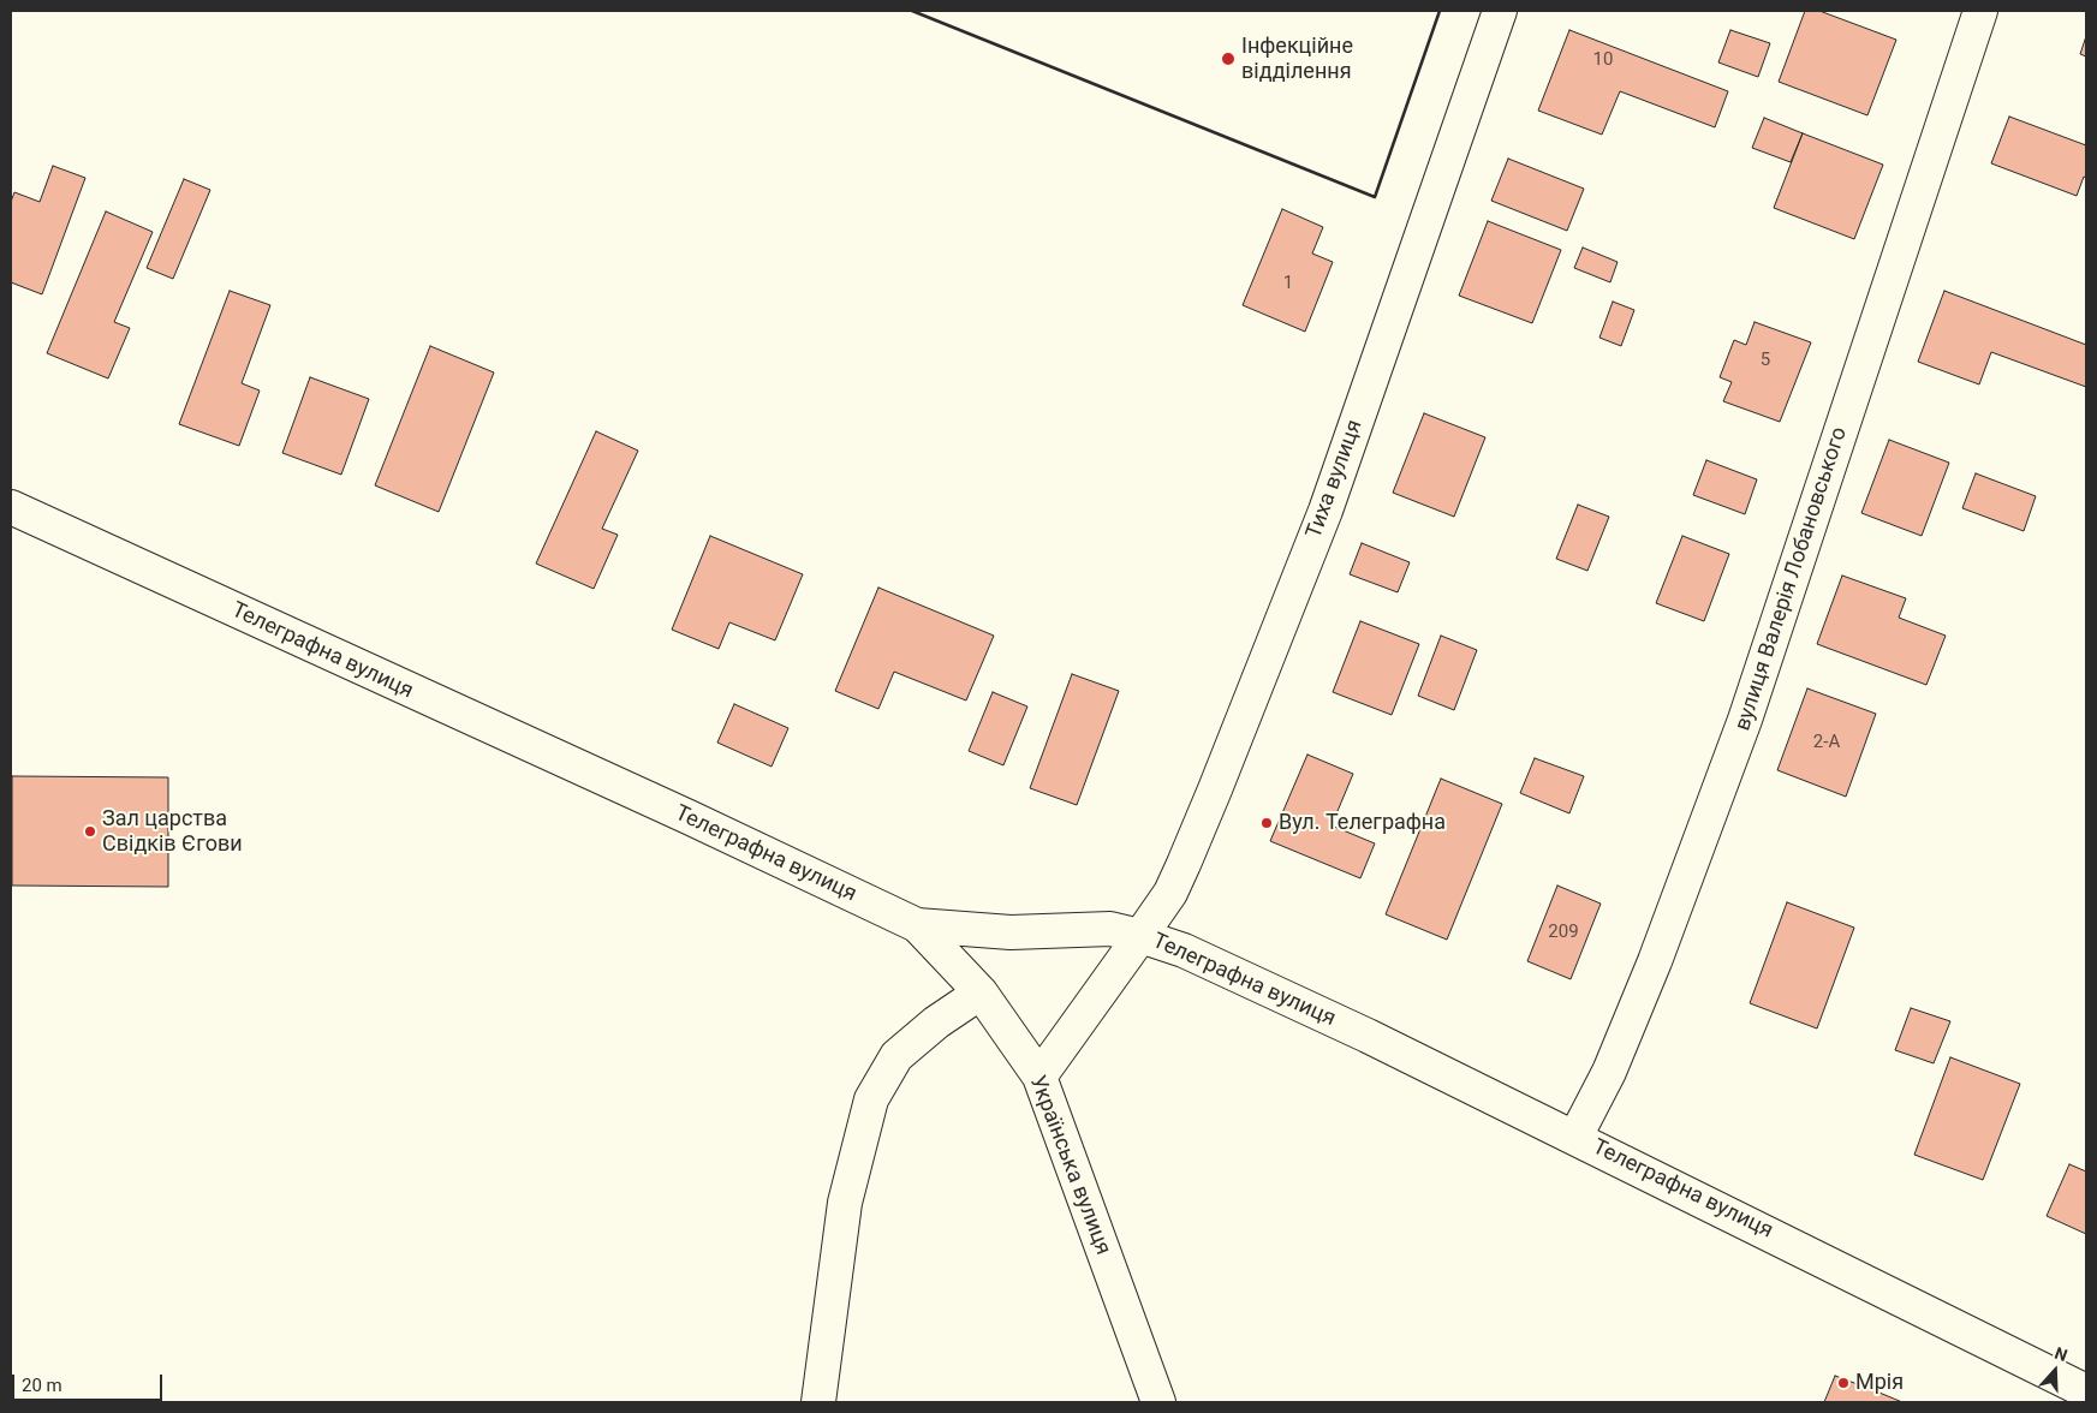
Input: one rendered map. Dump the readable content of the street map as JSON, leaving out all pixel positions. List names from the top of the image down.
{
  "streets": {
    "street": [
      "Тиха вулиця",
      "вулиця Валерія Лобановського",
      "Телеграфна вулиця",
      "Українська вулиця"
    ]
  },
  "crossings": [
    ["Тиха вулиця", "Телеграфна вулиця"],
    ["Тиха вулиця", "Українська вулиця"],
    ["вулиця Валерія Лобановського", "Телеграфна вулиця"],
    ["Телеграфна вулиця", "Українська вулиця"]
  ],
  "places": [
    "Інфекційне відділення",
    "Вул. Телеграфна",
    "Зал царства Свідків Єгови",
    "Мрія"
  ],
  "house_numbers": [
    "10",
    "1",
    "5",
    "2-А",
    "209"
  ],
  "scale_bar": "20 m",
  "north": "top"
}
